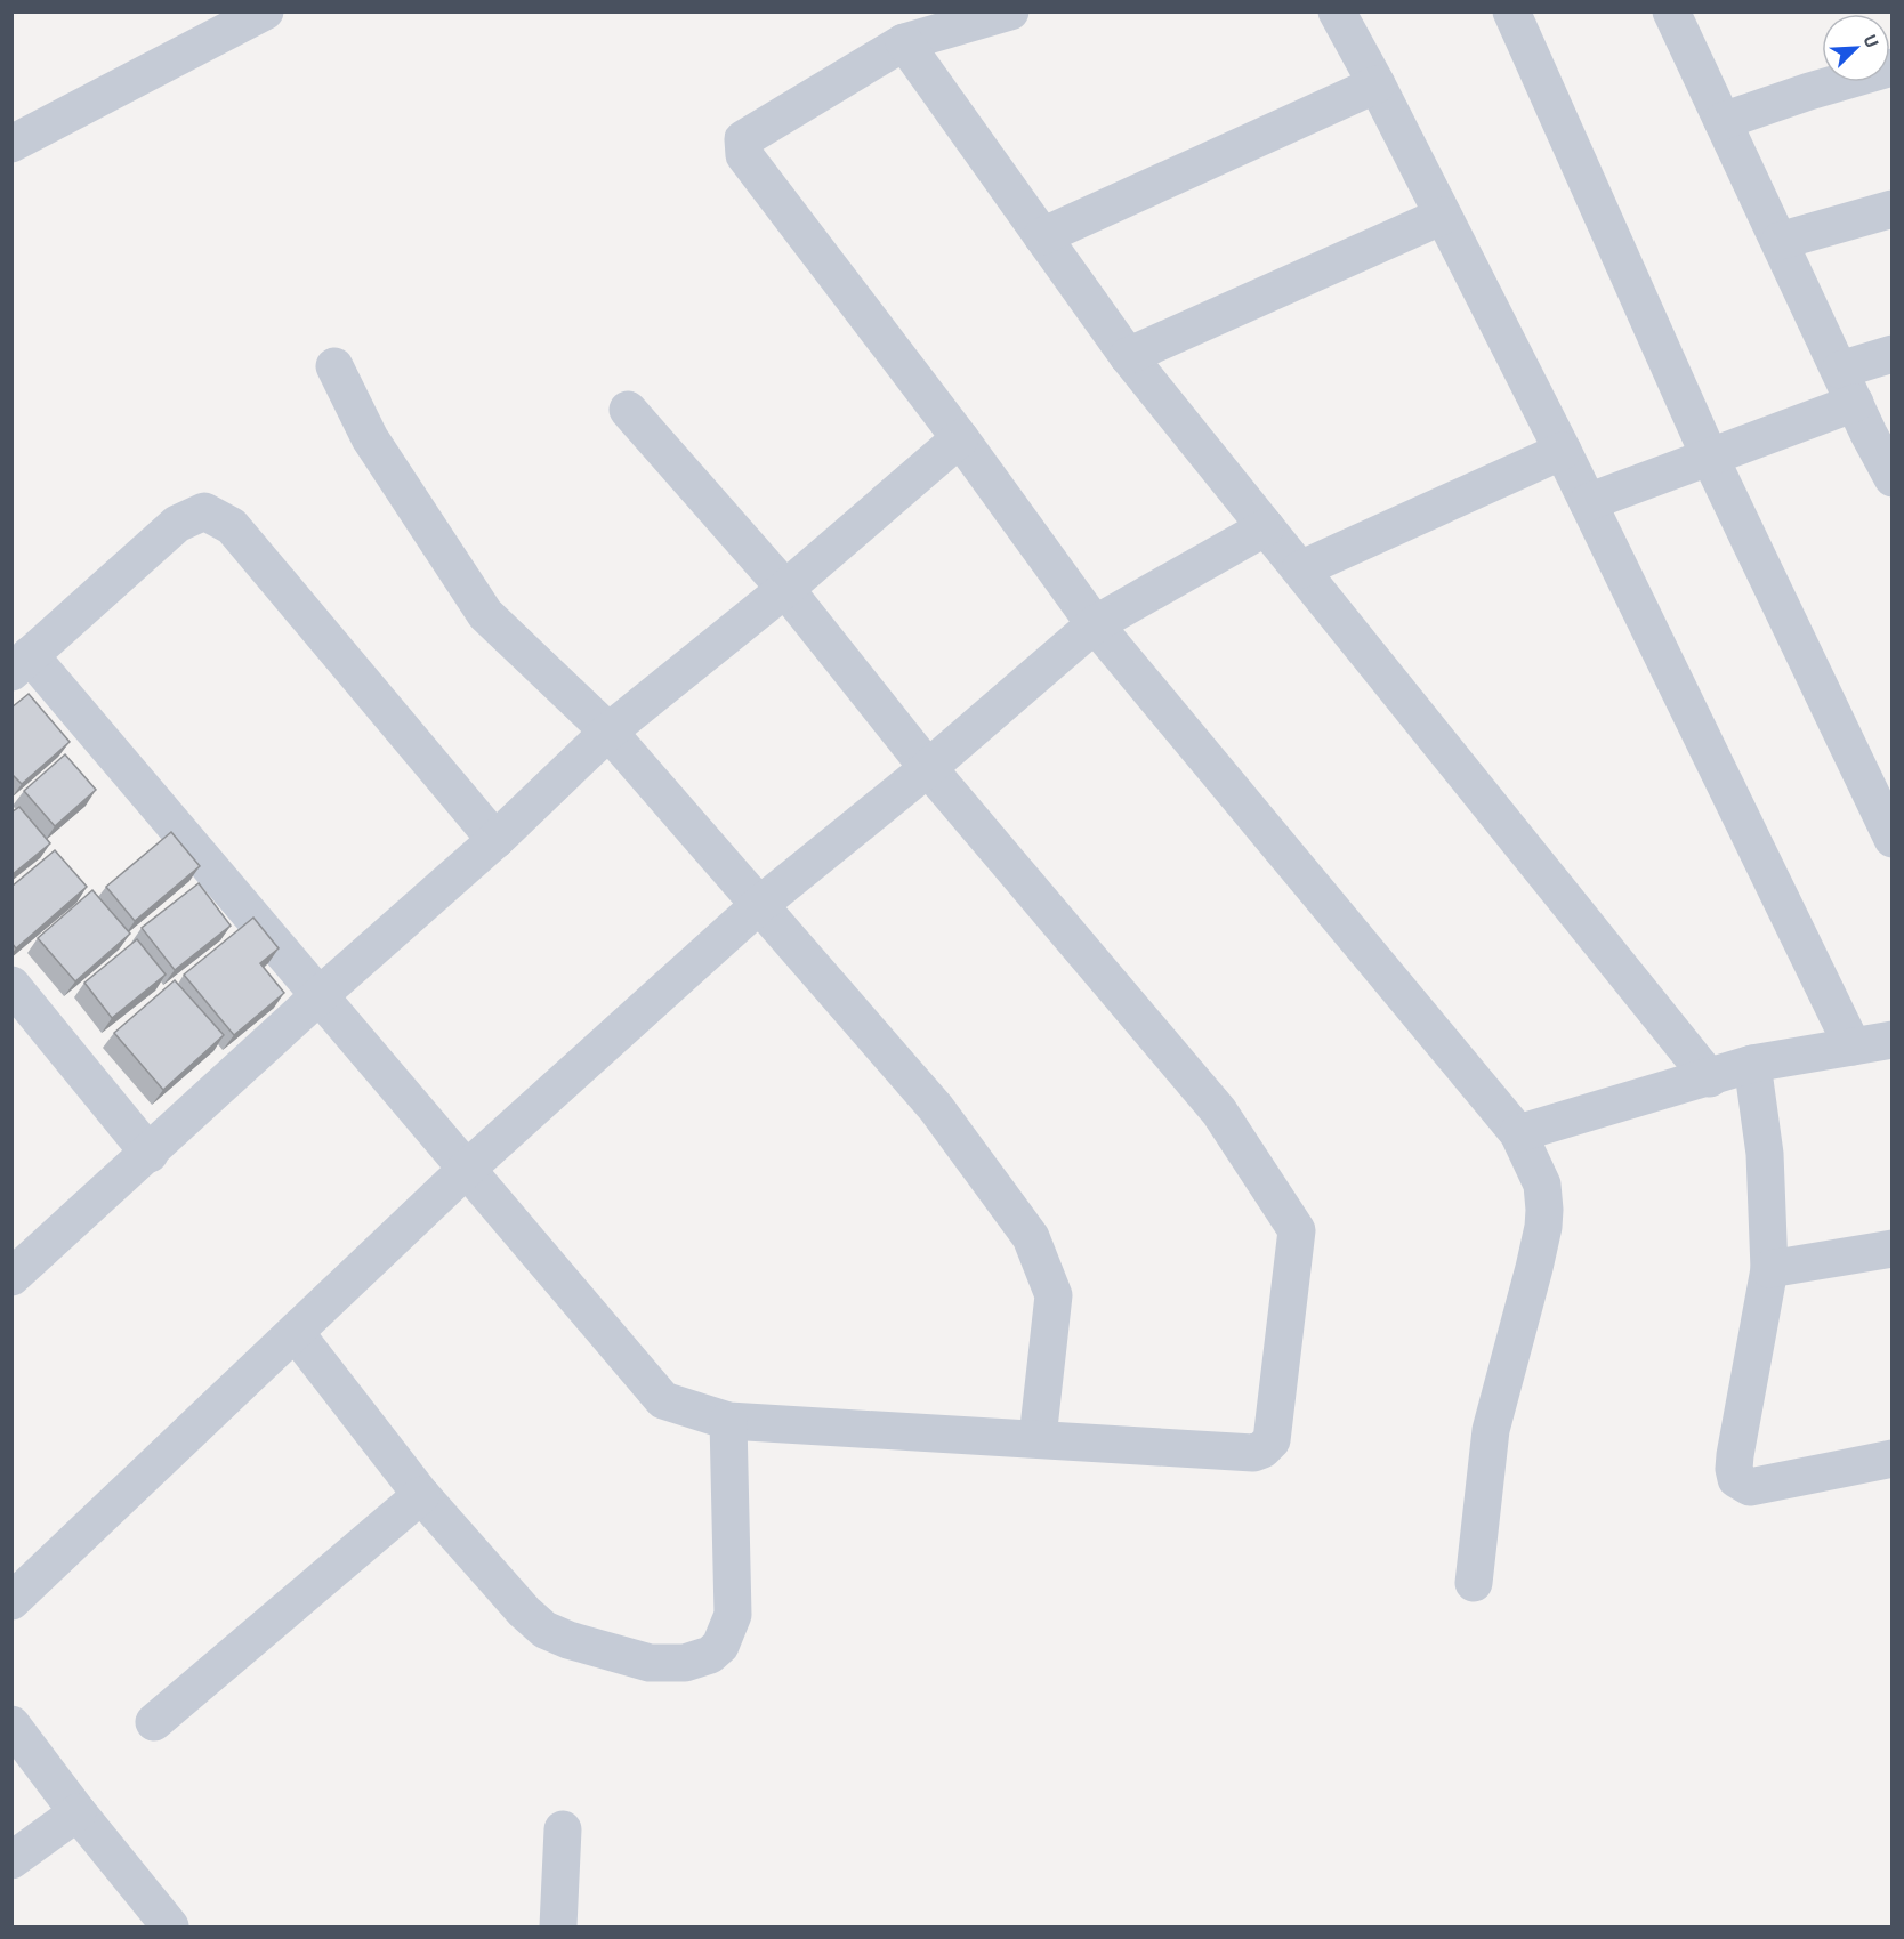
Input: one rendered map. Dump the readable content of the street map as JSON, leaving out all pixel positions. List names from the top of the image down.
{
  "north": "top right"
}
